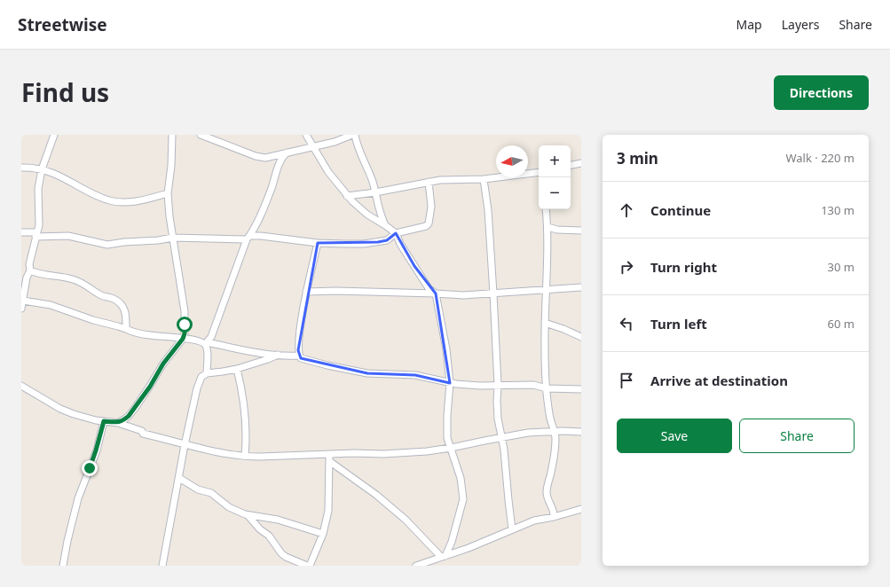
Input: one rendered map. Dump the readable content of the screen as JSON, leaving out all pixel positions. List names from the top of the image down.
{
  "north": "left",
  "page": {
    "header": "Streetwise",
    "nav": ["Map", "Layers", "Share"],
    "title": "Find us",
    "buttons": [
      "Directions",
      ["Save", "Share"]
    ],
    "heading": ["3 min", "Walk · 220 m"],
    "map_buttons": ["+", "−"],
    "list": [
      ["Continue", "130 m"],
      ["Turn right", "30 m"],
      ["Turn left", "60 m"],
      "Arrive at destination"
    ]
  }
}
